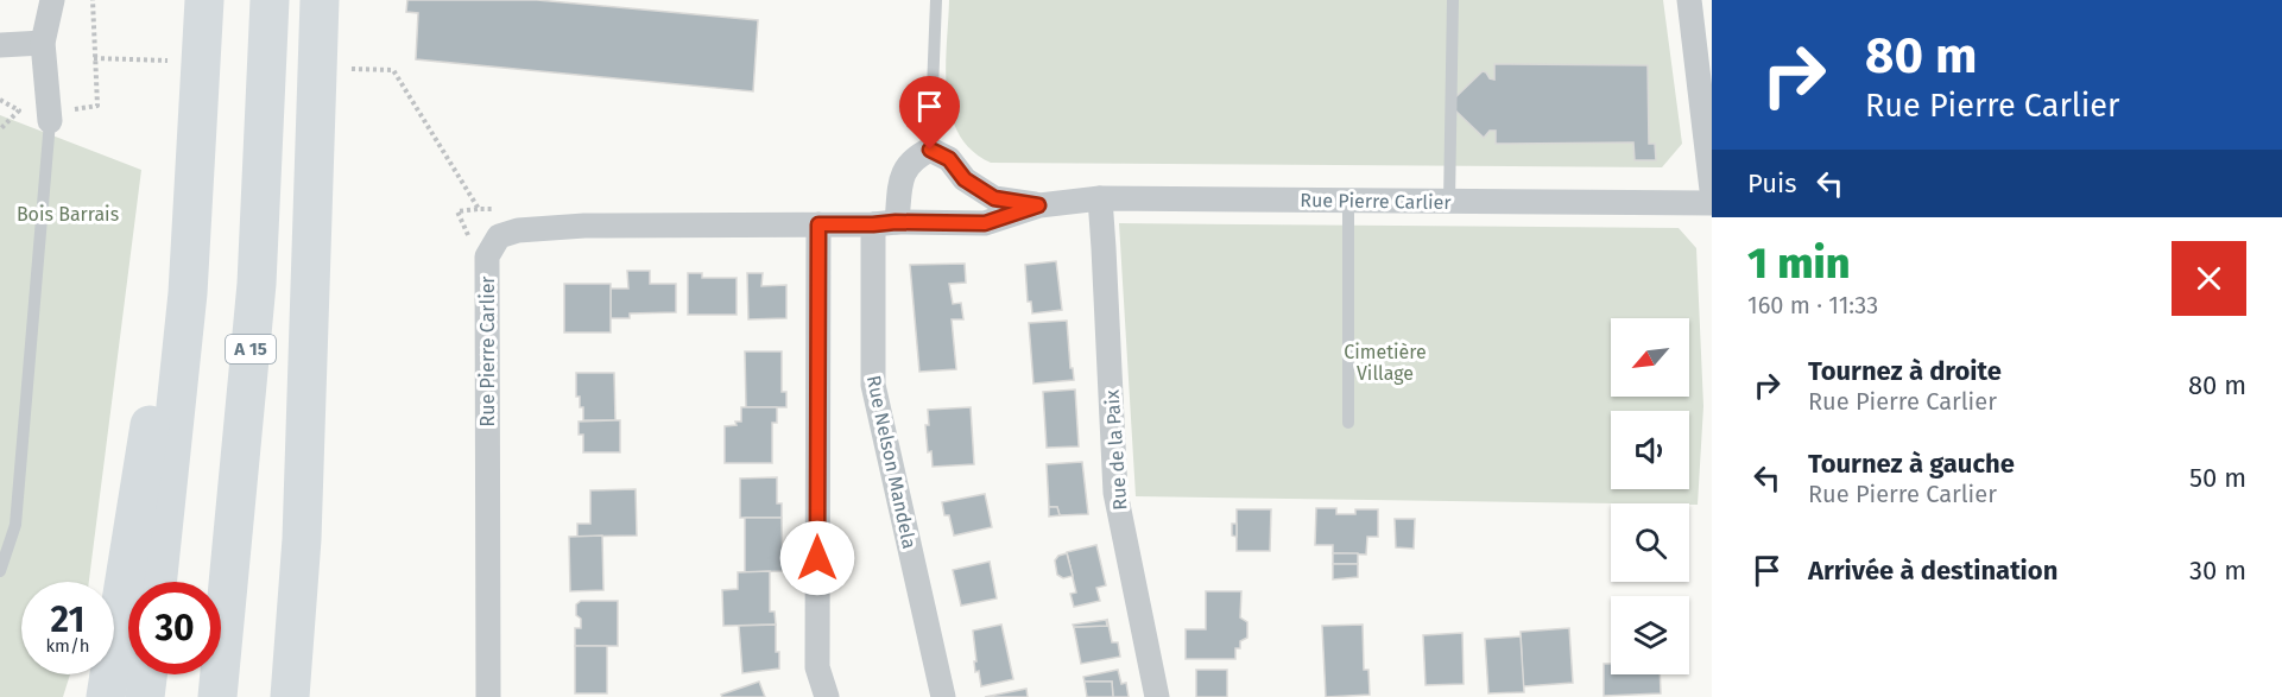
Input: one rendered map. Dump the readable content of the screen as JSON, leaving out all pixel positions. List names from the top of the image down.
{
  "streets": {
    "highway": ["A 15"],
    "street": ["Rue Pierre Carlier", "Rue de la Paix", "Rue Nelson Mandela"]
  },
  "crossings": [
    ["Rue Pierre Carlier", "Rue de la Paix"],
    ["Rue Pierre Carlier", "Rue Nelson Mandela"]
  ],
  "parks": ["Bois Barrais", "Cimetière Village"],
  "north": "bottom left",
  "page": {
    "turn": ["80 m", "Rue Pierre Carlier"],
    "then": "Puis",
    "heading": ["1 min", "160 m · 11:33"],
    "list": [
      {
        "name": "Tournez à droite",
        "note": "Rue Pierre Carlier",
        "value": "80 m"
      },
      {
        "name": "Tournez à gauche",
        "note": "Rue Pierre Carlier",
        "value": "50 m"
      },
      {
        "name": "Arrivée à destination",
        "value": "30 m"
      }
    ],
    "speed": "21 km/h",
    "limit": "30"
  }
}
